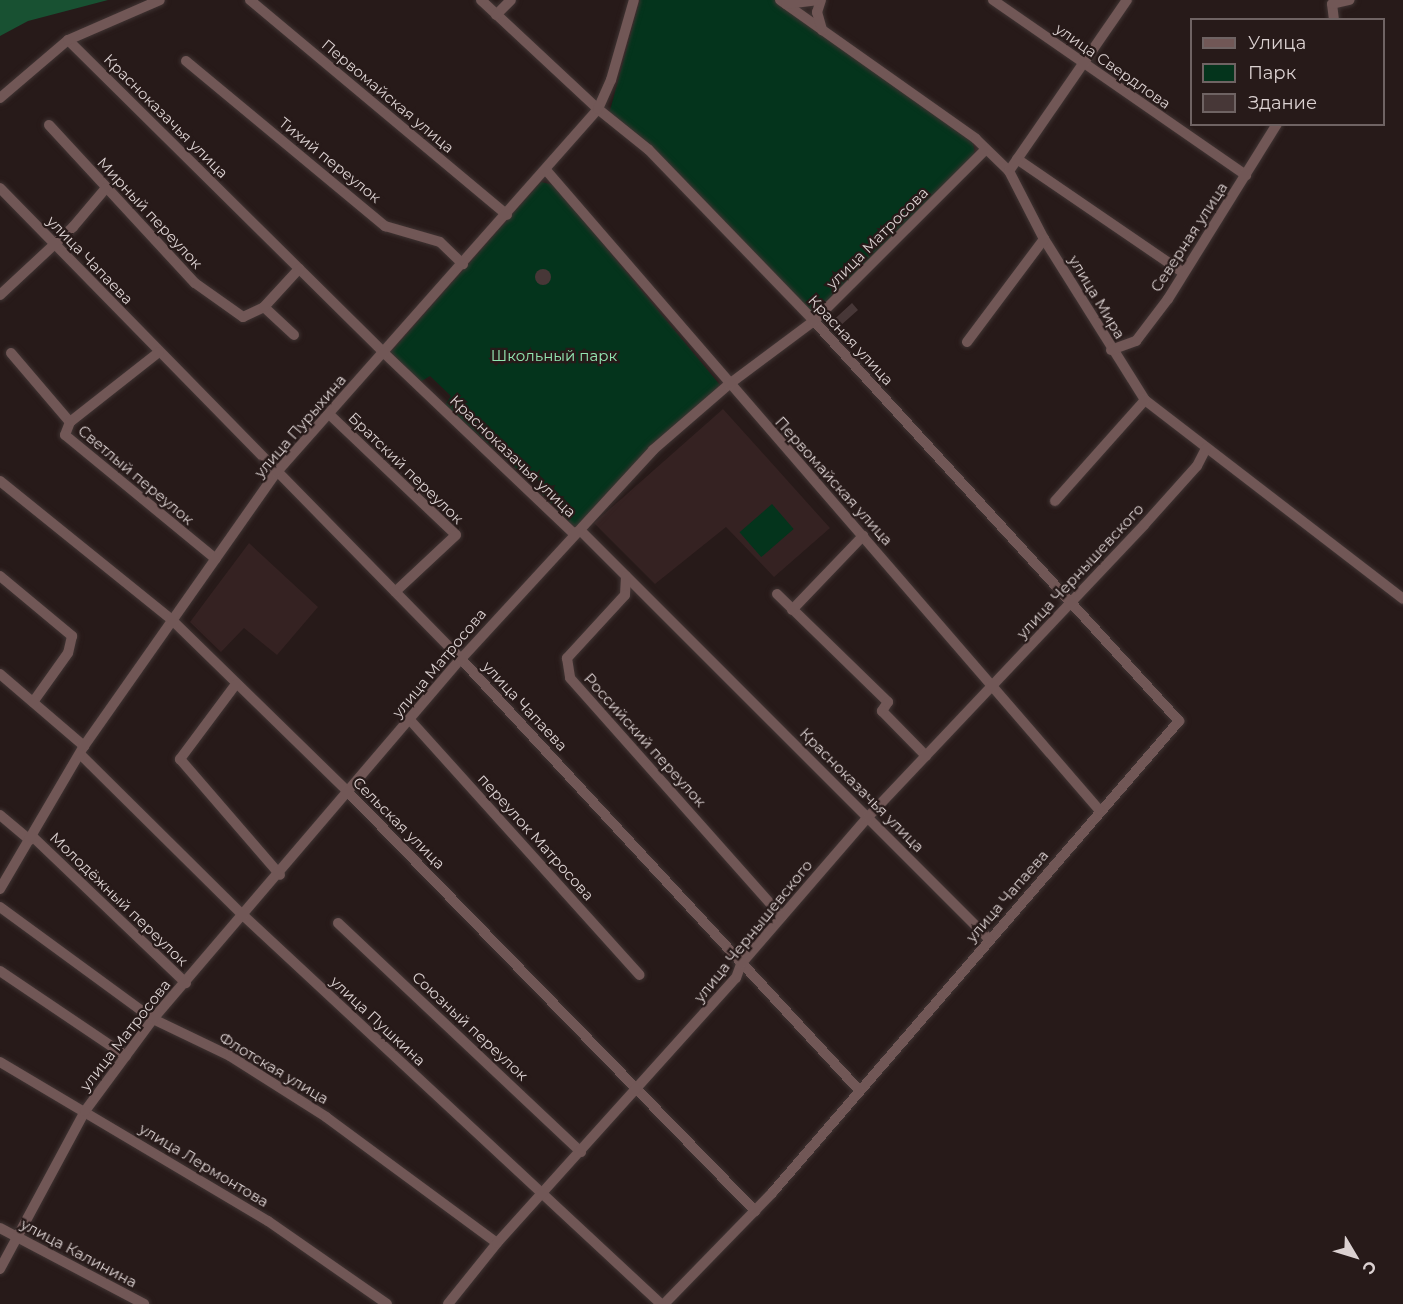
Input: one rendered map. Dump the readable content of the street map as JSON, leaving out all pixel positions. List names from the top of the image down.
{
  "streets": {
    "street": [
      "улица Свердлова",
      "Первомайская улица",
      "Красноказачья улица",
      "Тихий переулок",
      "Мирный переулок",
      "Северная улица",
      "улица Матросова",
      "улица Чапаева",
      "улица Мира",
      "Красная улица",
      "улица Пурыхина",
      "Братский переулок",
      "Светлый переулок",
      "улица Чернышевского",
      "Российский переулок",
      "Сельская улица",
      "переулок Матросова",
      "Молодёжный переулок",
      "улица Пушкина",
      "Союзный переулок",
      "Флотская улица",
      "улица Лермонтова",
      "улица Калинина"
    ]
  },
  "crossings": [
    ["улица Свердлова", "Северная улица"],
    ["Первомайская улица", "улица Матросова"],
    ["Первомайская улица", "улица Чапаева"],
    ["Первомайская улица", "улица Пурыхина"],
    ["Первомайская улица", "улица Чернышевского"],
    ["Красноказачья улица", "улица Матросова"],
    ["Красноказачья улица", "улица Чапаева"],
    ["Красноказачья улица", "улица Пурыхина"],
    ["Красноказачья улица", "улица Чернышевского"],
    ["Красноказачья улица", "Российский переулок"],
    ["Тихий переулок", "улица Пурыхина"],
    ["Северная улица", "улица Мира"],
    ["улица Матросова", "улица Чапаева"],
    ["улица Матросова", "улица Мира"],
    ["улица Матросова", "Красная улица"],
    ["улица Матросова", "Сельская улица"],
    ["улица Матросова", "переулок Матросова"],
    ["улица Матросова", "Молодёжный переулок"],
    ["улица Матросова", "улица Пушкина"],
    ["улица Матросова", "Флотская улица"],
    ["улица Матросова", "улица Лермонтова"],
    ["улица Матросова", "улица Калинина"],
    ["улица Чапаева", "Красная улица"],
    ["улица Чапаева", "улица Пурыхина"],
    ["улица Чапаева", "Братский переулок"],
    ["улица Чапаева", "улица Чернышевского"],
    ["улица Чапаева", "Сельская улица"],
    ["улица Чапаева", "улица Пушкина"],
    ["улица Мира", "улица Чернышевского"],
    ["Красная улица", "улица Пурыхина"],
    ["Красная улица", "улица Чернышевского"],
    ["улица Пурыхина", "Братский переулок"],
    ["улица Пурыхина", "Светлый переулок"],
    ["улица Пурыхина", "Сельская улица"],
    ["улица Пурыхина", "Молодёжный переулок"],
    ["улица Пурыхина", "улица Пушкина"],
    ["улица Чернышевского", "Российский переулок"],
    ["улица Чернышевского", "Сельская улица"],
    ["улица Чернышевского", "улица Пушкина"],
    ["улица Чернышевского", "Союзный переулок"],
    ["улица Чернышевского", "Флотская улица"]
  ],
  "parks": ["Школьный парк"],
  "legend": ["Улица", "Парк", "Здание"],
  "north": "bottom right"
}
